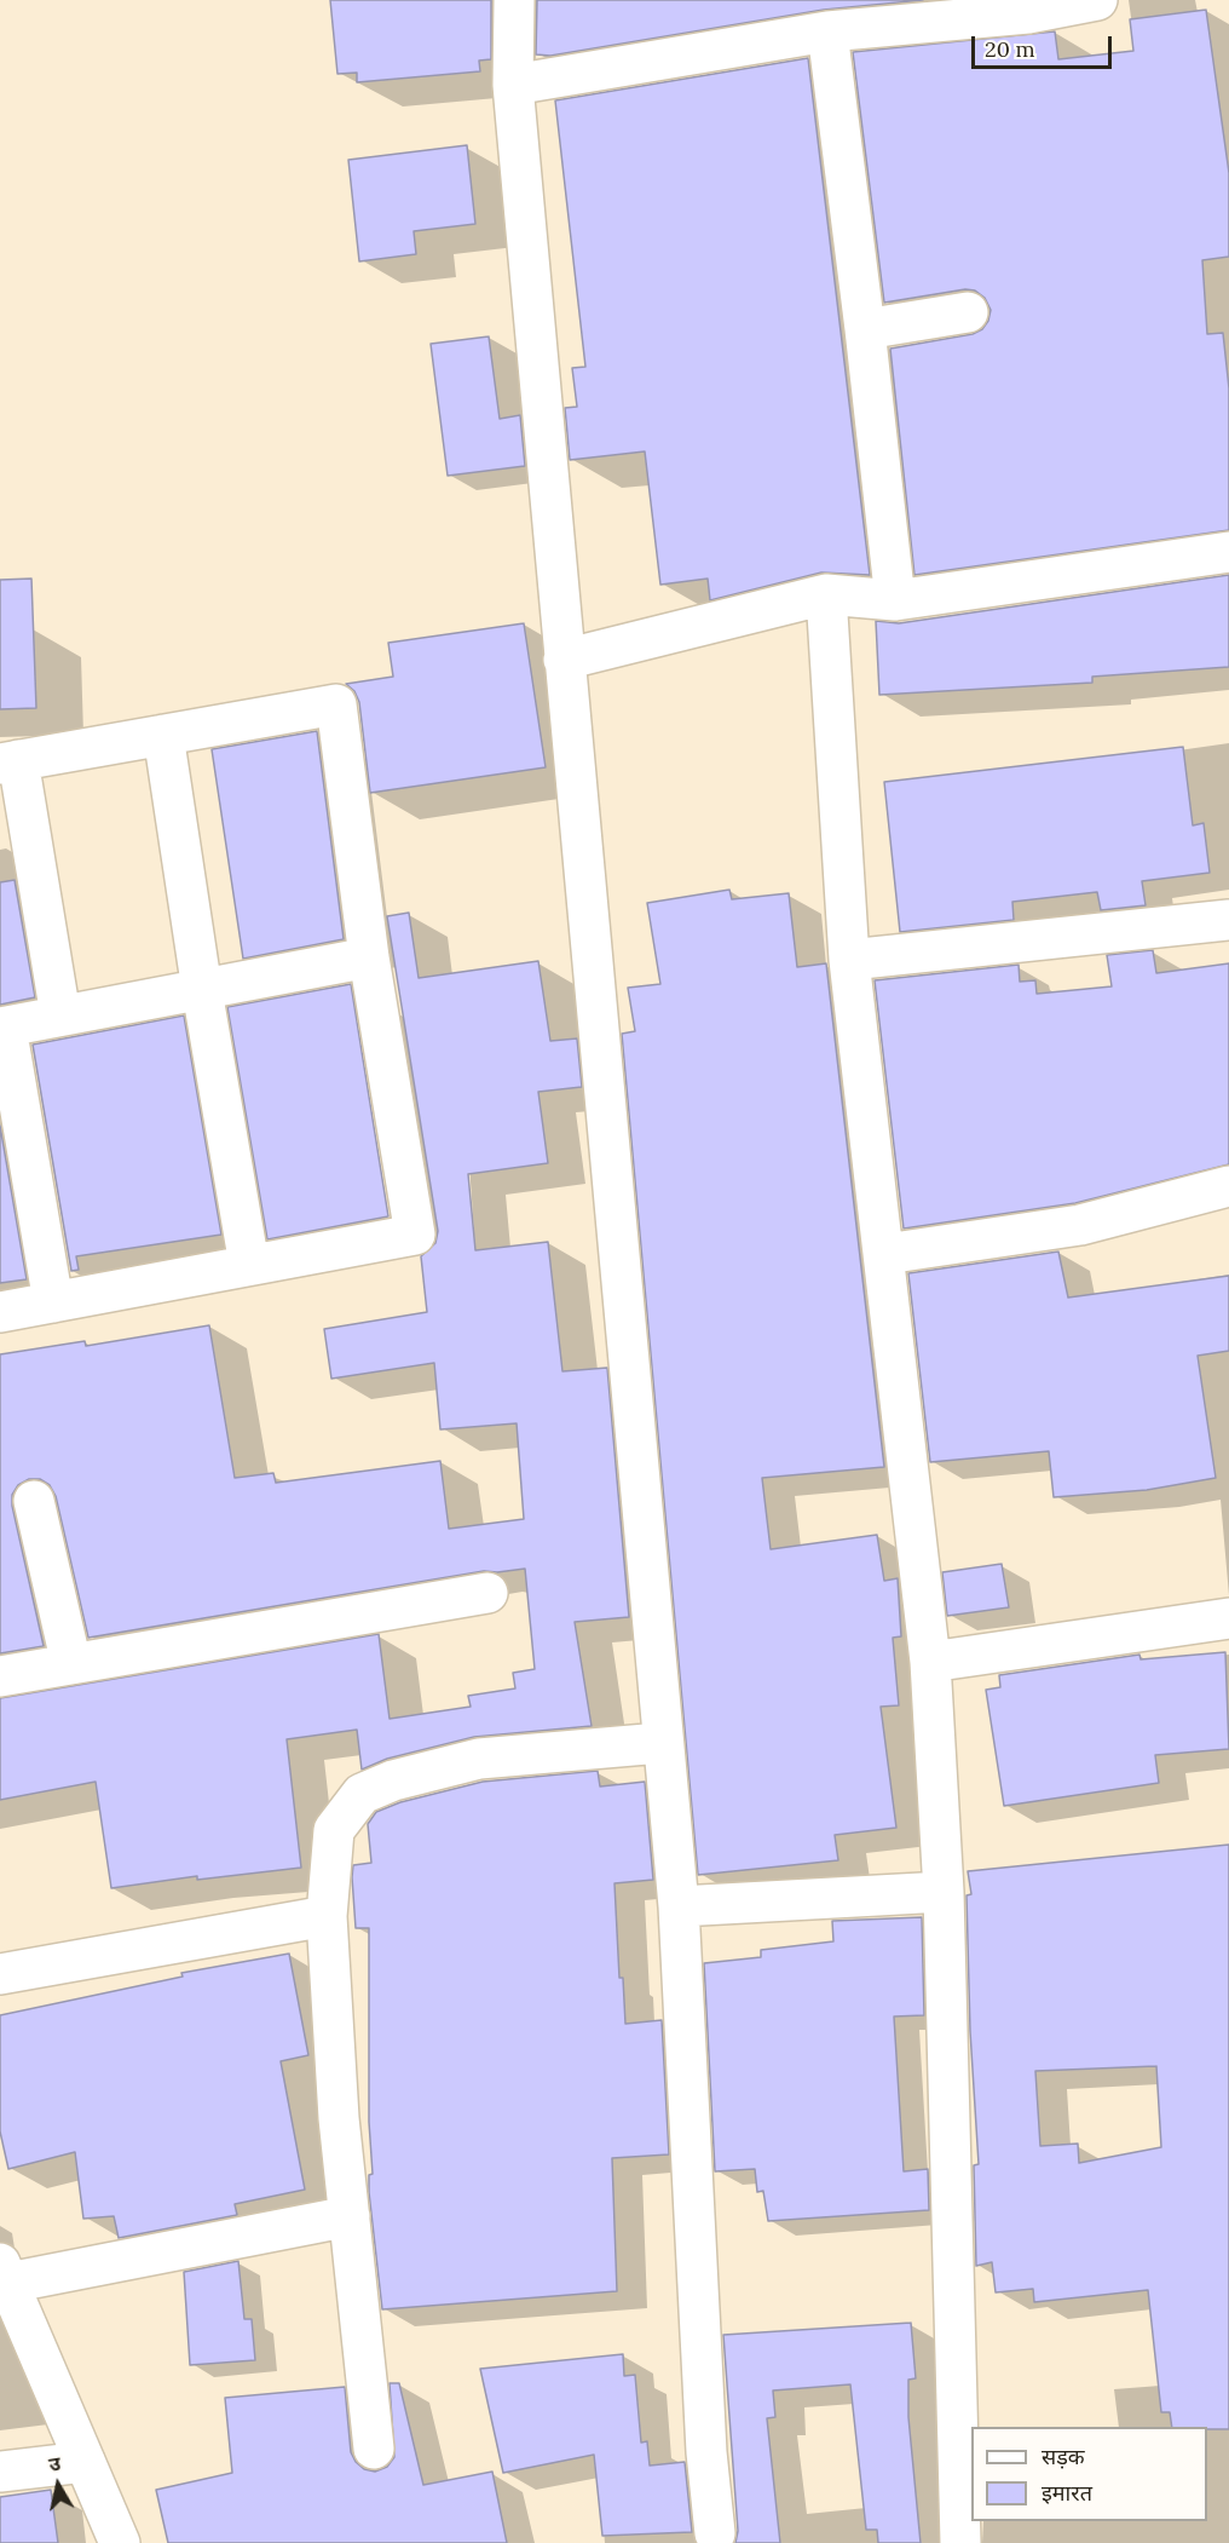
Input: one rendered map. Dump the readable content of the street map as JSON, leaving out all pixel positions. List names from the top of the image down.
{
  "legend": ["सड़क", "इमारत"],
  "scale_bar": "20 m",
  "north": "top"
}
